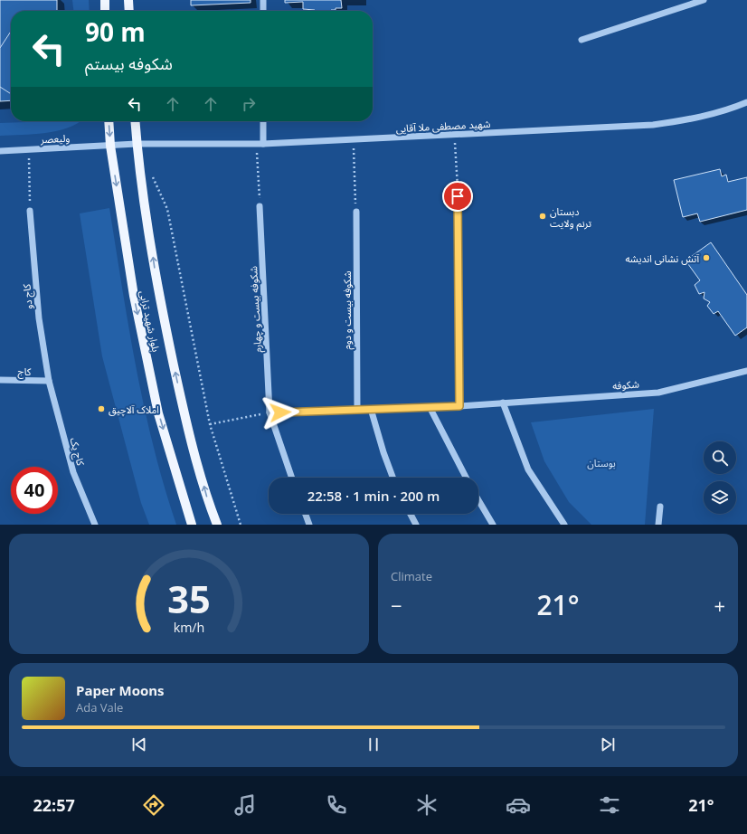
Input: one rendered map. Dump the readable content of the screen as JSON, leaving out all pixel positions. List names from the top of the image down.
{
  "streets": {
    "main road": ["بلوار شهید ترابی"],
    "street": [
      "شهید مصطفی ملا آقایی",
      "ولیعصر",
      "کاج دو",
      "شکوفه بیست و چهارم",
      "شکوفه بیست و دوم",
      "کاج",
      "شکوفه",
      "کاج یک"
    ]
  },
  "crossings": [
    ["شهید مصطفی ملا آقایی", "ولیعصر"],
    ["شهید مصطفی ملا آقایی", "بلوار شهید ترابی"],
    ["ولیعصر", "بلوار شهید ترابی"],
    ["کاج دو", "کاج"],
    ["کاج دو", "کاج یک"],
    ["شکوفه بیست و چهارم", "شکوفه"],
    ["شکوفه بیست و دوم", "شکوفه"],
    ["کاج", "کاج یک"]
  ],
  "parks": ["بوستان"],
  "places": ["دبستان ترنم ولایت", "آتش نشانی اندیشه", "املاک آلاچیق"],
  "page": {
    "turn": ["90 m", "شکوفه بیستم"],
    "limit": "40",
    "trip": "22:58 · 1 min · 200 m",
    "tile": "Climate",
    "heat": ["−", "21°", "+"],
    "song": ["Paper Moons", "Ada Vale"],
    "tabs": ["22:57", "21°"],
    "gauge": ["35", "km/h"]
  }
}
